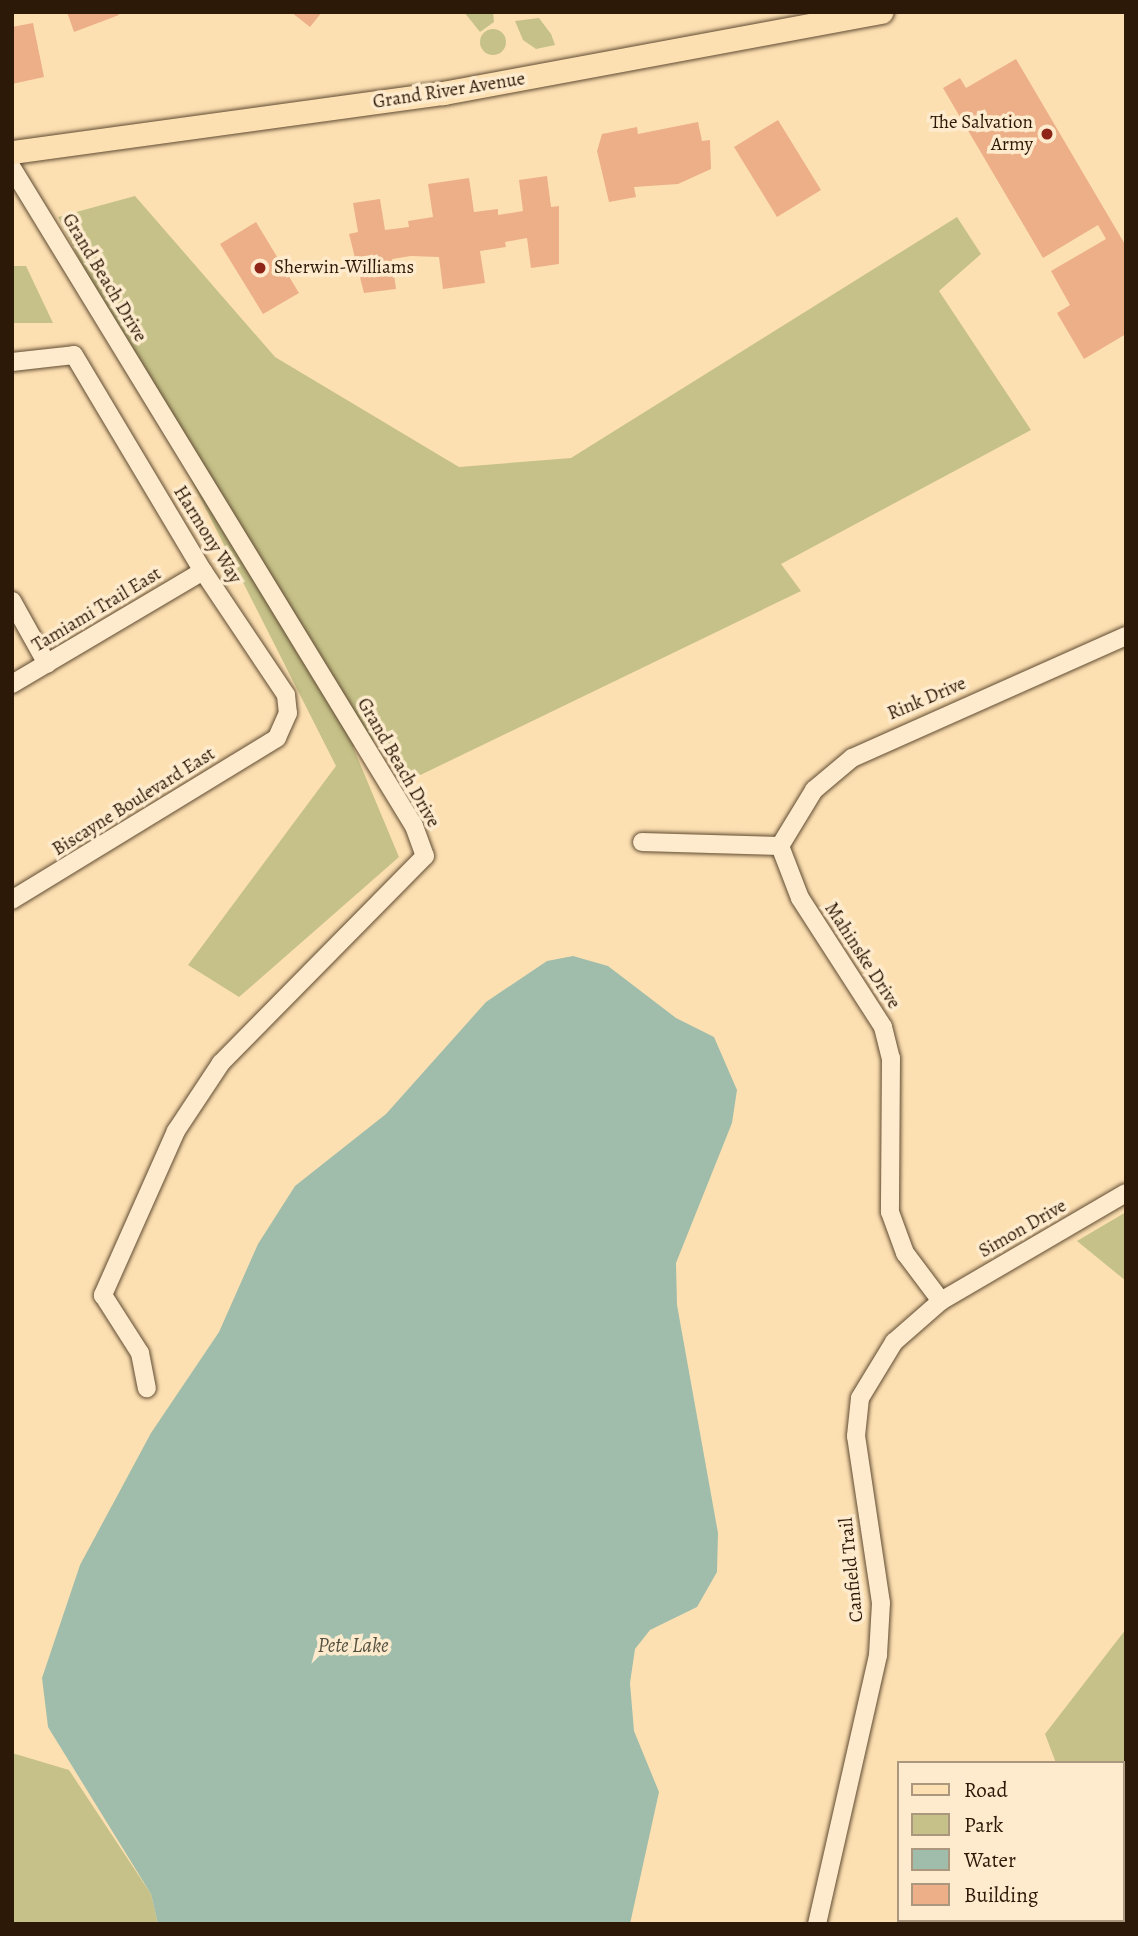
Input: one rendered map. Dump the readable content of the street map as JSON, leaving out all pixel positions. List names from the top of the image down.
{
  "streets": {
    "main road": ["Grand River Avenue"],
    "street": [
      "Grand Beach Drive",
      "Harmony Way",
      "Tamiami Trail East",
      "Rink Drive",
      "Biscayne Boulevard East",
      "Mahinske Drive",
      "Simon Drive",
      "Canfield Trail"
    ]
  },
  "crossings": [
    ["Harmony Way", "Tamiami Trail East"],
    ["Harmony Way", "Biscayne Boulevard East"],
    ["Rink Drive", "Mahinske Drive"],
    ["Mahinske Drive", "Simon Drive"],
    ["Simon Drive", "Canfield Trail"]
  ],
  "water": ["Pete Lake"],
  "places": ["The Salvation Army", "Sherwin-Williams"],
  "legend": [
    "Road",
    "Park",
    "Water",
    "Building"
  ]
}
